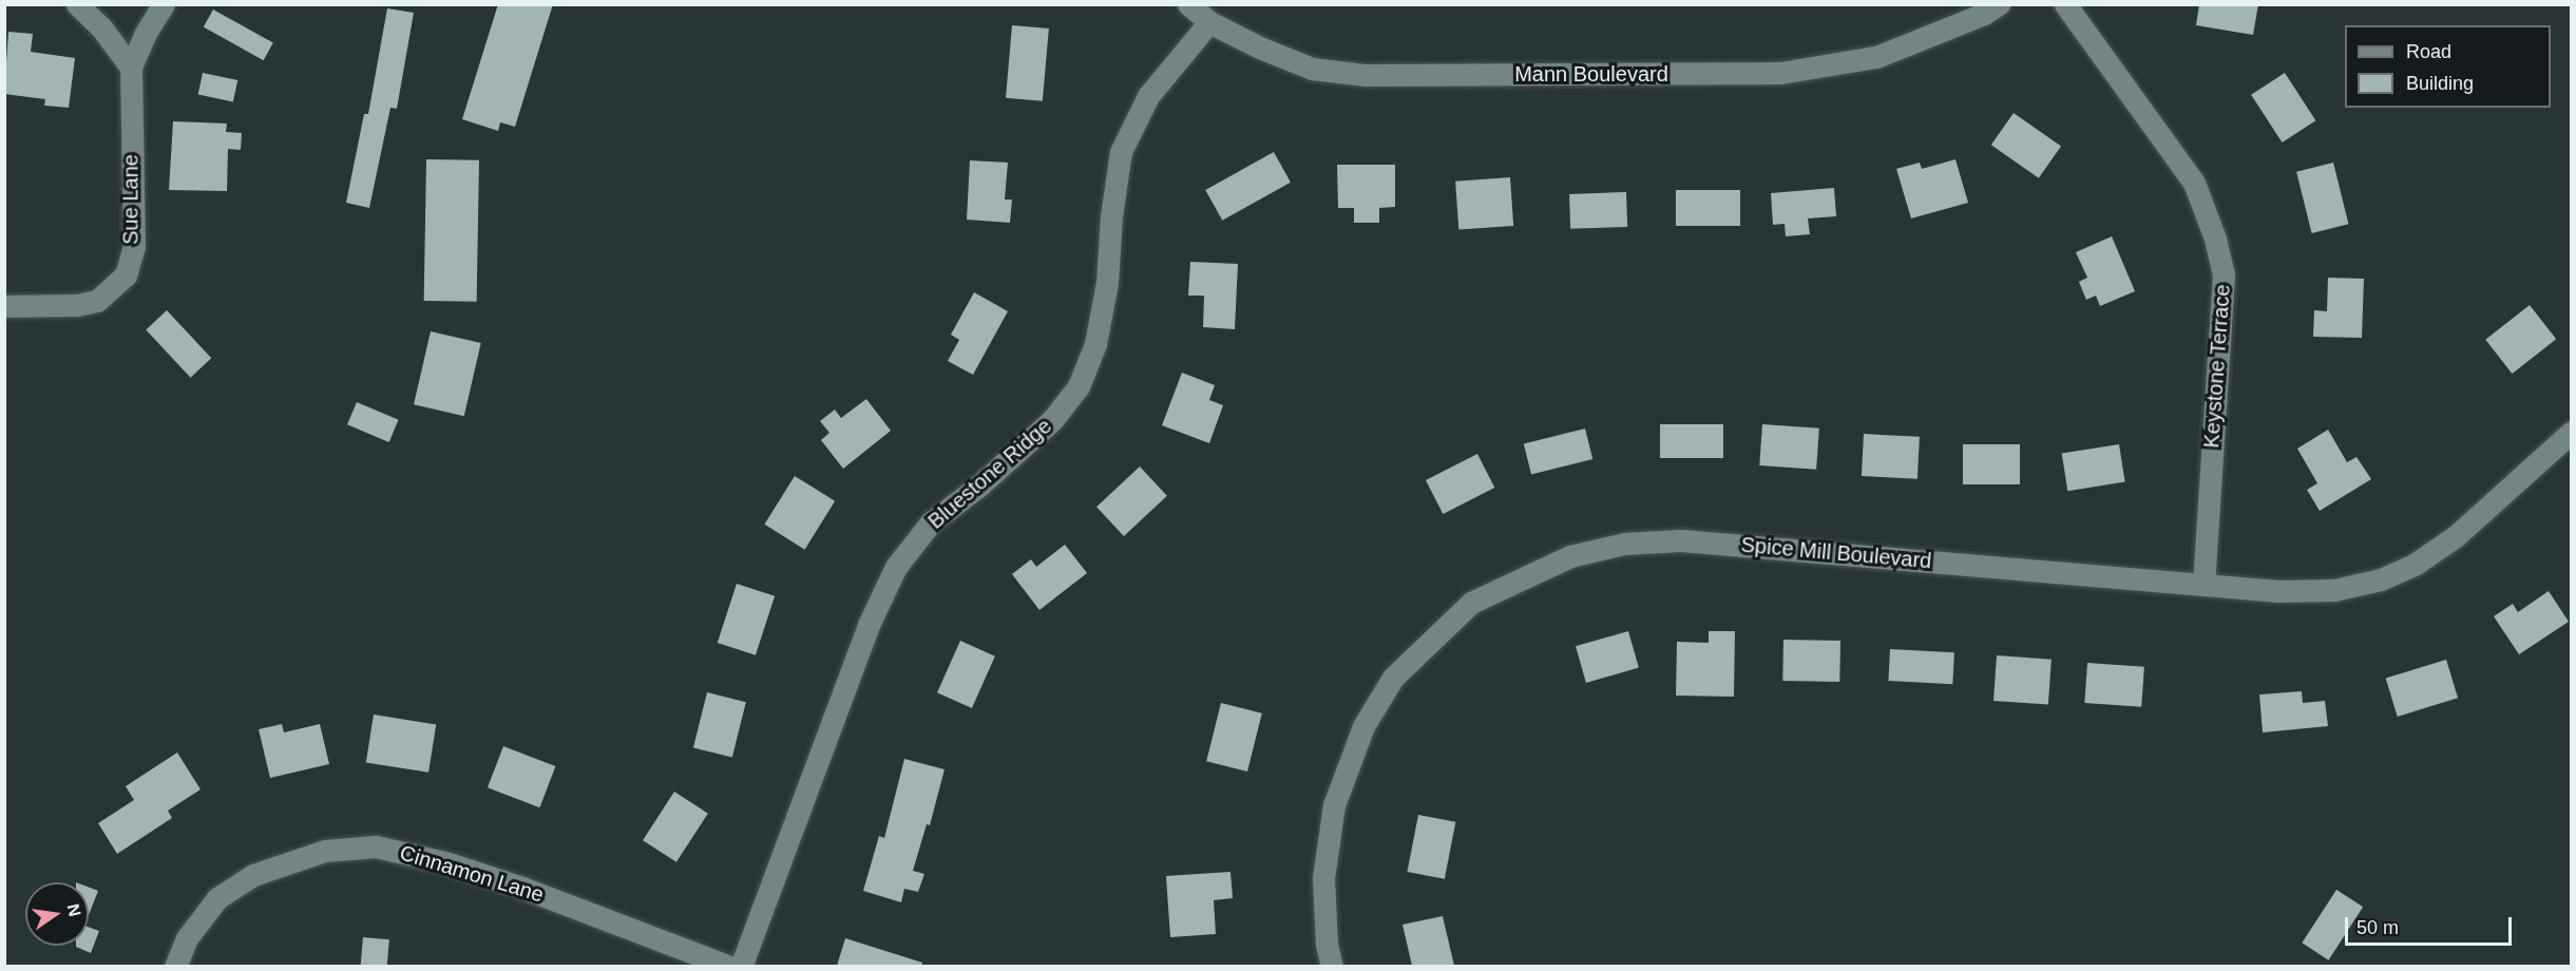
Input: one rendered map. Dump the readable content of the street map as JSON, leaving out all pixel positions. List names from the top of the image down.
{
  "streets": {
    "street": [
      "Mann Boulevard",
      "Sue Lane",
      "Keystone Terrace",
      "Bluestone Ridge",
      "Spice Mill Boulevard",
      "Cinnamon Lane"
    ]
  },
  "crossings": [
    ["Mann Boulevard", "Bluestone Ridge"],
    ["Keystone Terrace", "Spice Mill Boulevard"]
  ],
  "legend": ["Road", "Building"],
  "scale_bar": "50 m",
  "north": "right"
}
